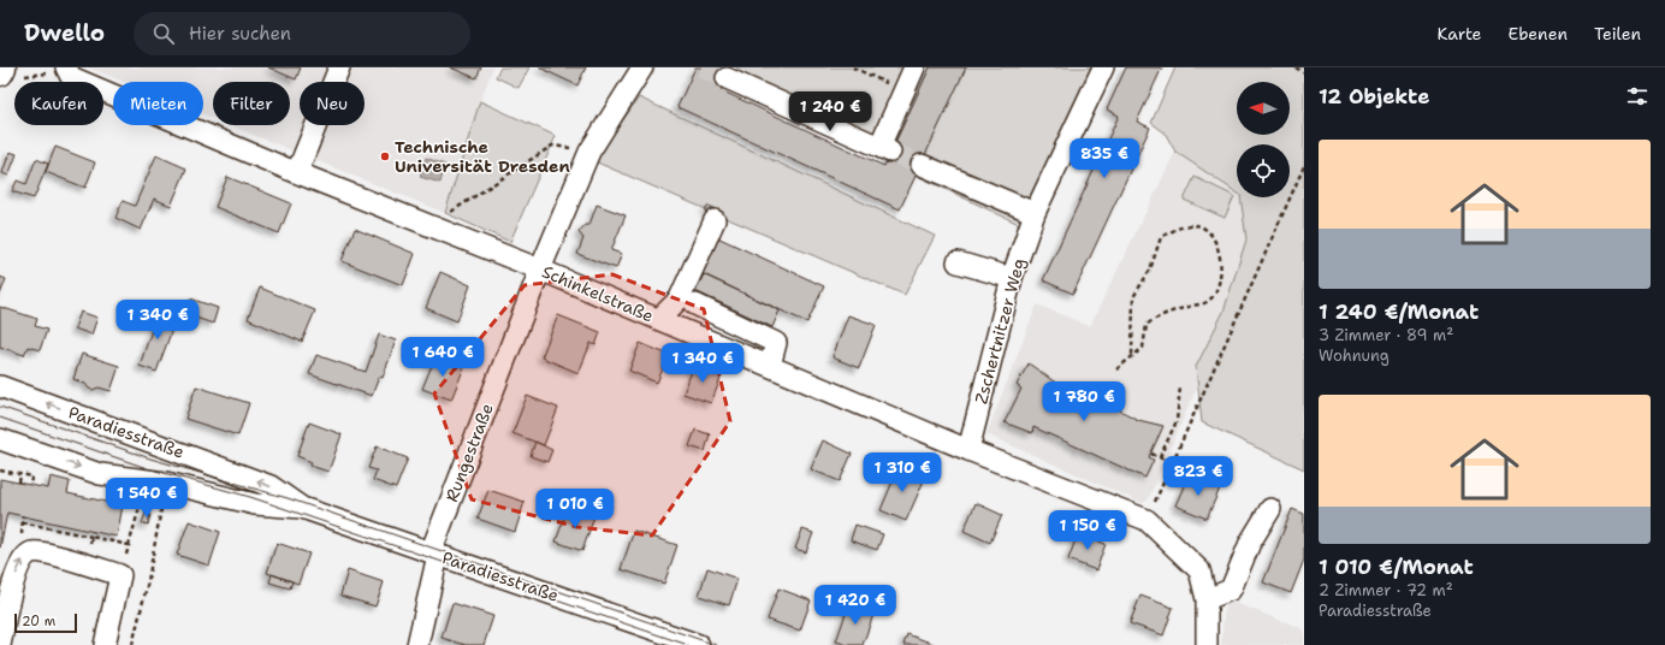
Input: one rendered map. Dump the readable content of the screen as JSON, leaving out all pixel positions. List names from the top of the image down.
{
  "streets": {
    "street": [
      "Schinkelstraße",
      "Zschertnitzer Weg",
      "Paradiesstraße",
      "Rungestraße"
    ]
  },
  "crossings": [
    ["Schinkelstraße", "Zschertnitzer Weg"],
    ["Schinkelstraße", "Rungestraße"],
    ["Paradiesstraße", "Rungestraße"]
  ],
  "places": ["Technische Universität Dresden"],
  "scale_bar": "20 m",
  "north": "left",
  "page": {
    "header": "Dwello",
    "search": "Hier suchen",
    "nav": ["Karte", "Ebenen", "Teilen"],
    "heading": "12 Objekte",
    "chip": [
      "Kaufen",
      "Mieten",
      "Filter",
      "Neu"
    ],
    "price": [
      "1 240 €",
      "835 €",
      "1 340 €",
      "1 640 €",
      "1 340 €",
      "1 780 €",
      "1 310 €",
      "823 €",
      "1 540 €",
      "1 010 €",
      "1 150 €",
      "1 420 €"
    ],
    "list": [
      {
        "name": "1 240 €/Monat",
        "note": "3 Zimmer · 89 m² · Wohnung"
      },
      {
        "name": "1 010 €/Monat",
        "note": "2 Zimmer · 72 m² · Paradiesstraße"
      }
    ],
    "scale": "20 m"
  }
}
